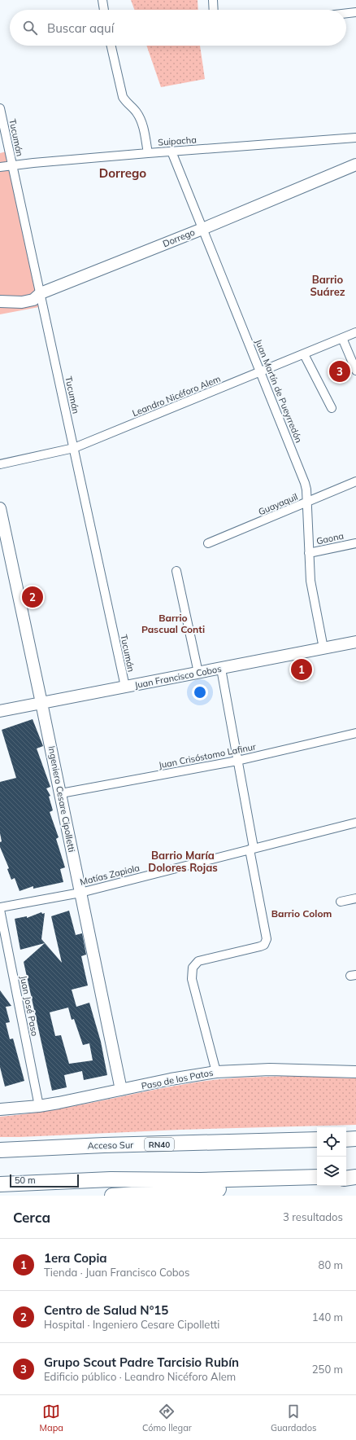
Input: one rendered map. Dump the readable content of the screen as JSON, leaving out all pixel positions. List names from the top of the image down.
{
  "streets": {
    "highway": ["RN40", "Acceso Sur"],
    "street": [
      "Tucumán",
      "Suipacha",
      "Dorrego",
      "Juan Martín de Pueyrredón",
      "Leandro Nicéforo Alem",
      "Guayaquil",
      "Gaona",
      "Juan Francisco Cobos",
      "Juan Crisóstomo Lafinur",
      "Ingeniero Cesare Cipolletti",
      "Matías Zapiola",
      "Juan José Paso",
      "Paso de los Patos"
    ]
  },
  "crossings": [
    ["Tucumán", "Suipacha"],
    ["Tucumán", "Dorrego"],
    ["Tucumán", "Leandro Nicéforo Alem"],
    ["Tucumán", "Juan Francisco Cobos"],
    ["Suipacha", "Juan Martín de Pueyrredón"],
    ["Dorrego", "Juan Martín de Pueyrredón"],
    ["Juan Martín de Pueyrredón", "Leandro Nicéforo Alem"],
    ["Juan Martín de Pueyrredón", "Guayaquil"],
    ["Juan Martín de Pueyrredón", "Gaona"],
    ["Juan Martín de Pueyrredón", "Juan Francisco Cobos"],
    ["Juan Francisco Cobos", "Ingeniero Cesare Cipolletti"],
    ["Juan Crisóstomo Lafinur", "Ingeniero Cesare Cipolletti"],
    ["Ingeniero Cesare Cipolletti", "Matías Zapiola"],
    ["Ingeniero Cesare Cipolletti", "Paso de los Patos"],
    ["Matías Zapiola", "Juan José Paso"],
    ["Juan José Paso", "Paso de los Patos"]
  ],
  "districts": [
    "Dorrego",
    "Barrio Suárez",
    "Barrio Pascual Conti",
    "Barrio María Dolores Rojas",
    "Barrio Colom"
  ],
  "scale_bar": "50 m",
  "page": {
    "search": "Buscar aquí",
    "pins": ["3", "2", "1"],
    "scale": "50 m",
    "heading": ["Cerca", "3 resultados"],
    "list": [
      {
        "mark": "1",
        "name": "1era Copia",
        "note": "Tienda · Juan Francisco Cobos",
        "value": "80 m"
      },
      {
        "mark": "2",
        "name": "Centro de Salud N°15",
        "note": "Hospital · Ingeniero Cesare Cipolletti",
        "value": "140 m"
      },
      {
        "mark": "3",
        "name": "Grupo Scout Padre Tarcisio Rubín",
        "note": "Edificio público · Leandro Nicéforo Alem",
        "value": "250 m"
      }
    ],
    "nav": ["Mapa", "Cómo llegar", "Guardados"]
  }
}
